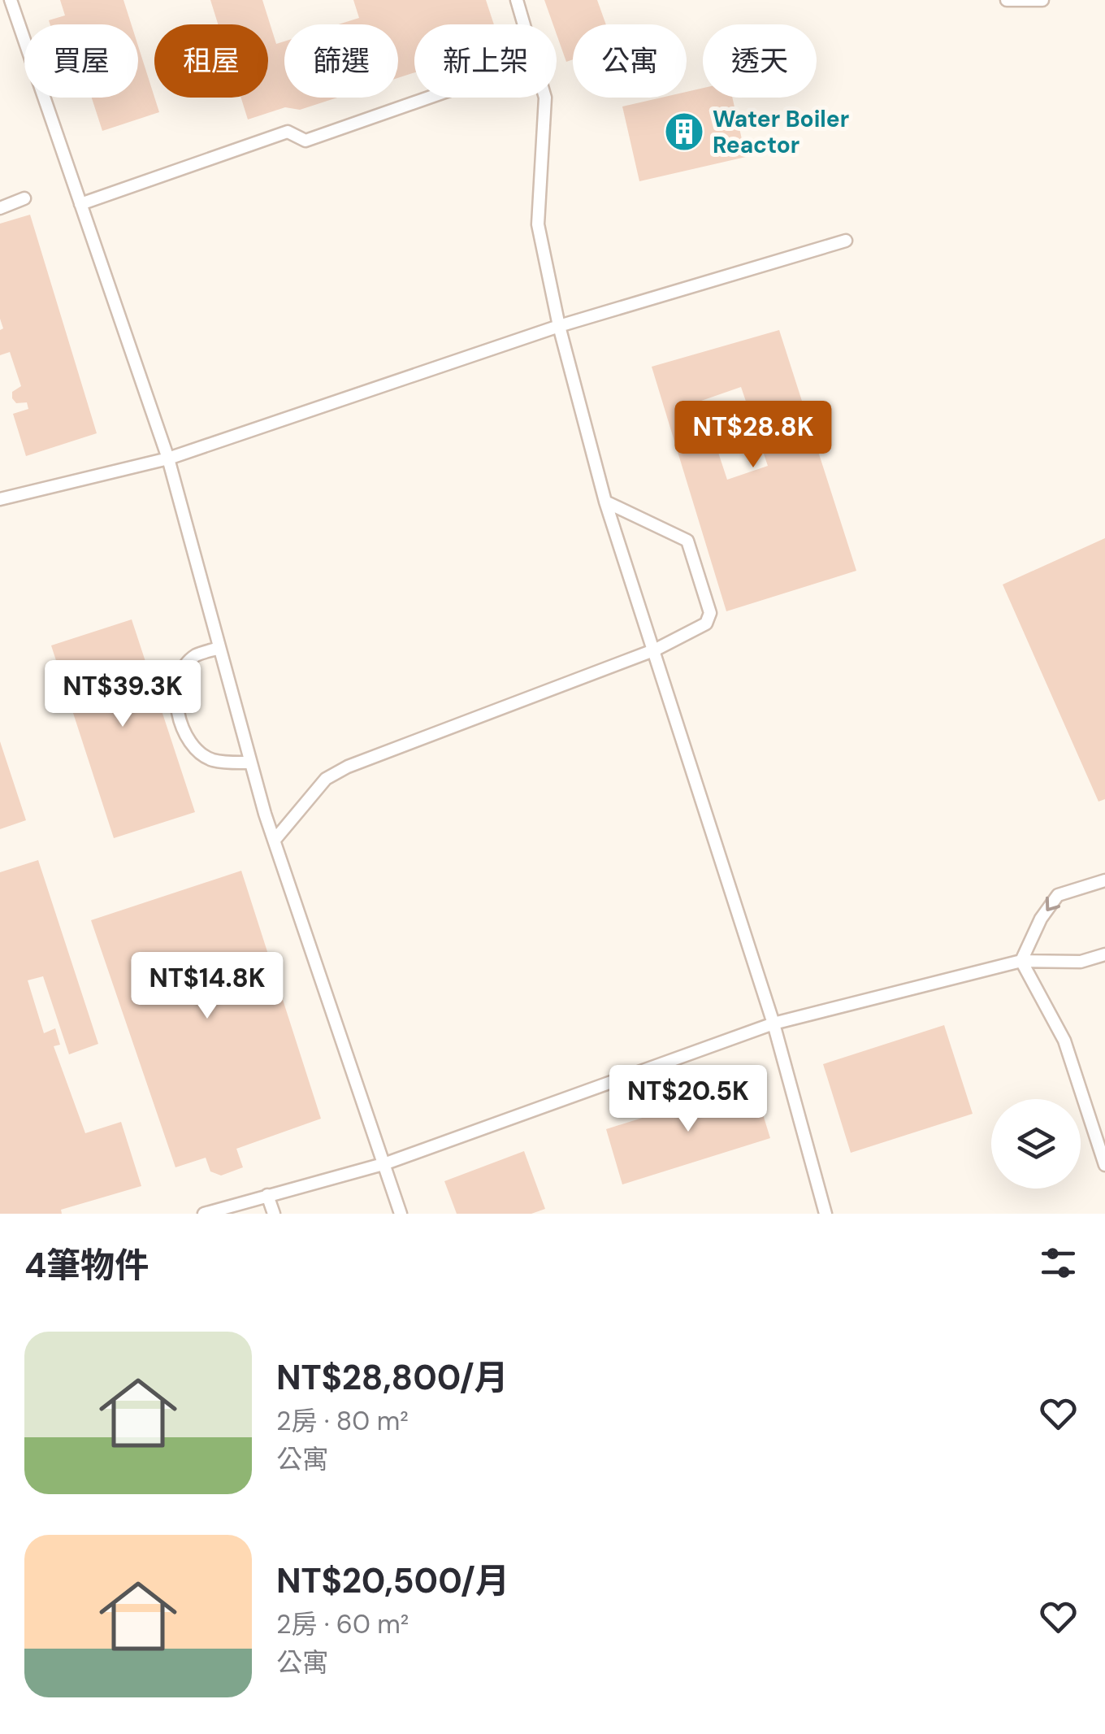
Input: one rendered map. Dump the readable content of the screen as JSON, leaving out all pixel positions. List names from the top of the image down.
{
  "places": {
    "building": ["Water Boiler Reactor"]
  },
  "page": {
    "chip": [
      "買屋",
      "租屋",
      "篩選",
      "新上架",
      "公寓",
      "透天"
    ],
    "price": [
      "NT$28.8K",
      "NT$39.3K",
      "NT$14.8K",
      "NT$20.5K"
    ],
    "heading": "4筆物件",
    "list": [
      {
        "name": "NT$28,800/月",
        "note": "2房 · 80 m² · 公寓"
      },
      {
        "name": "NT$20,500/月",
        "note": "2房 · 60 m² · 公寓"
      }
    ]
  }
}
